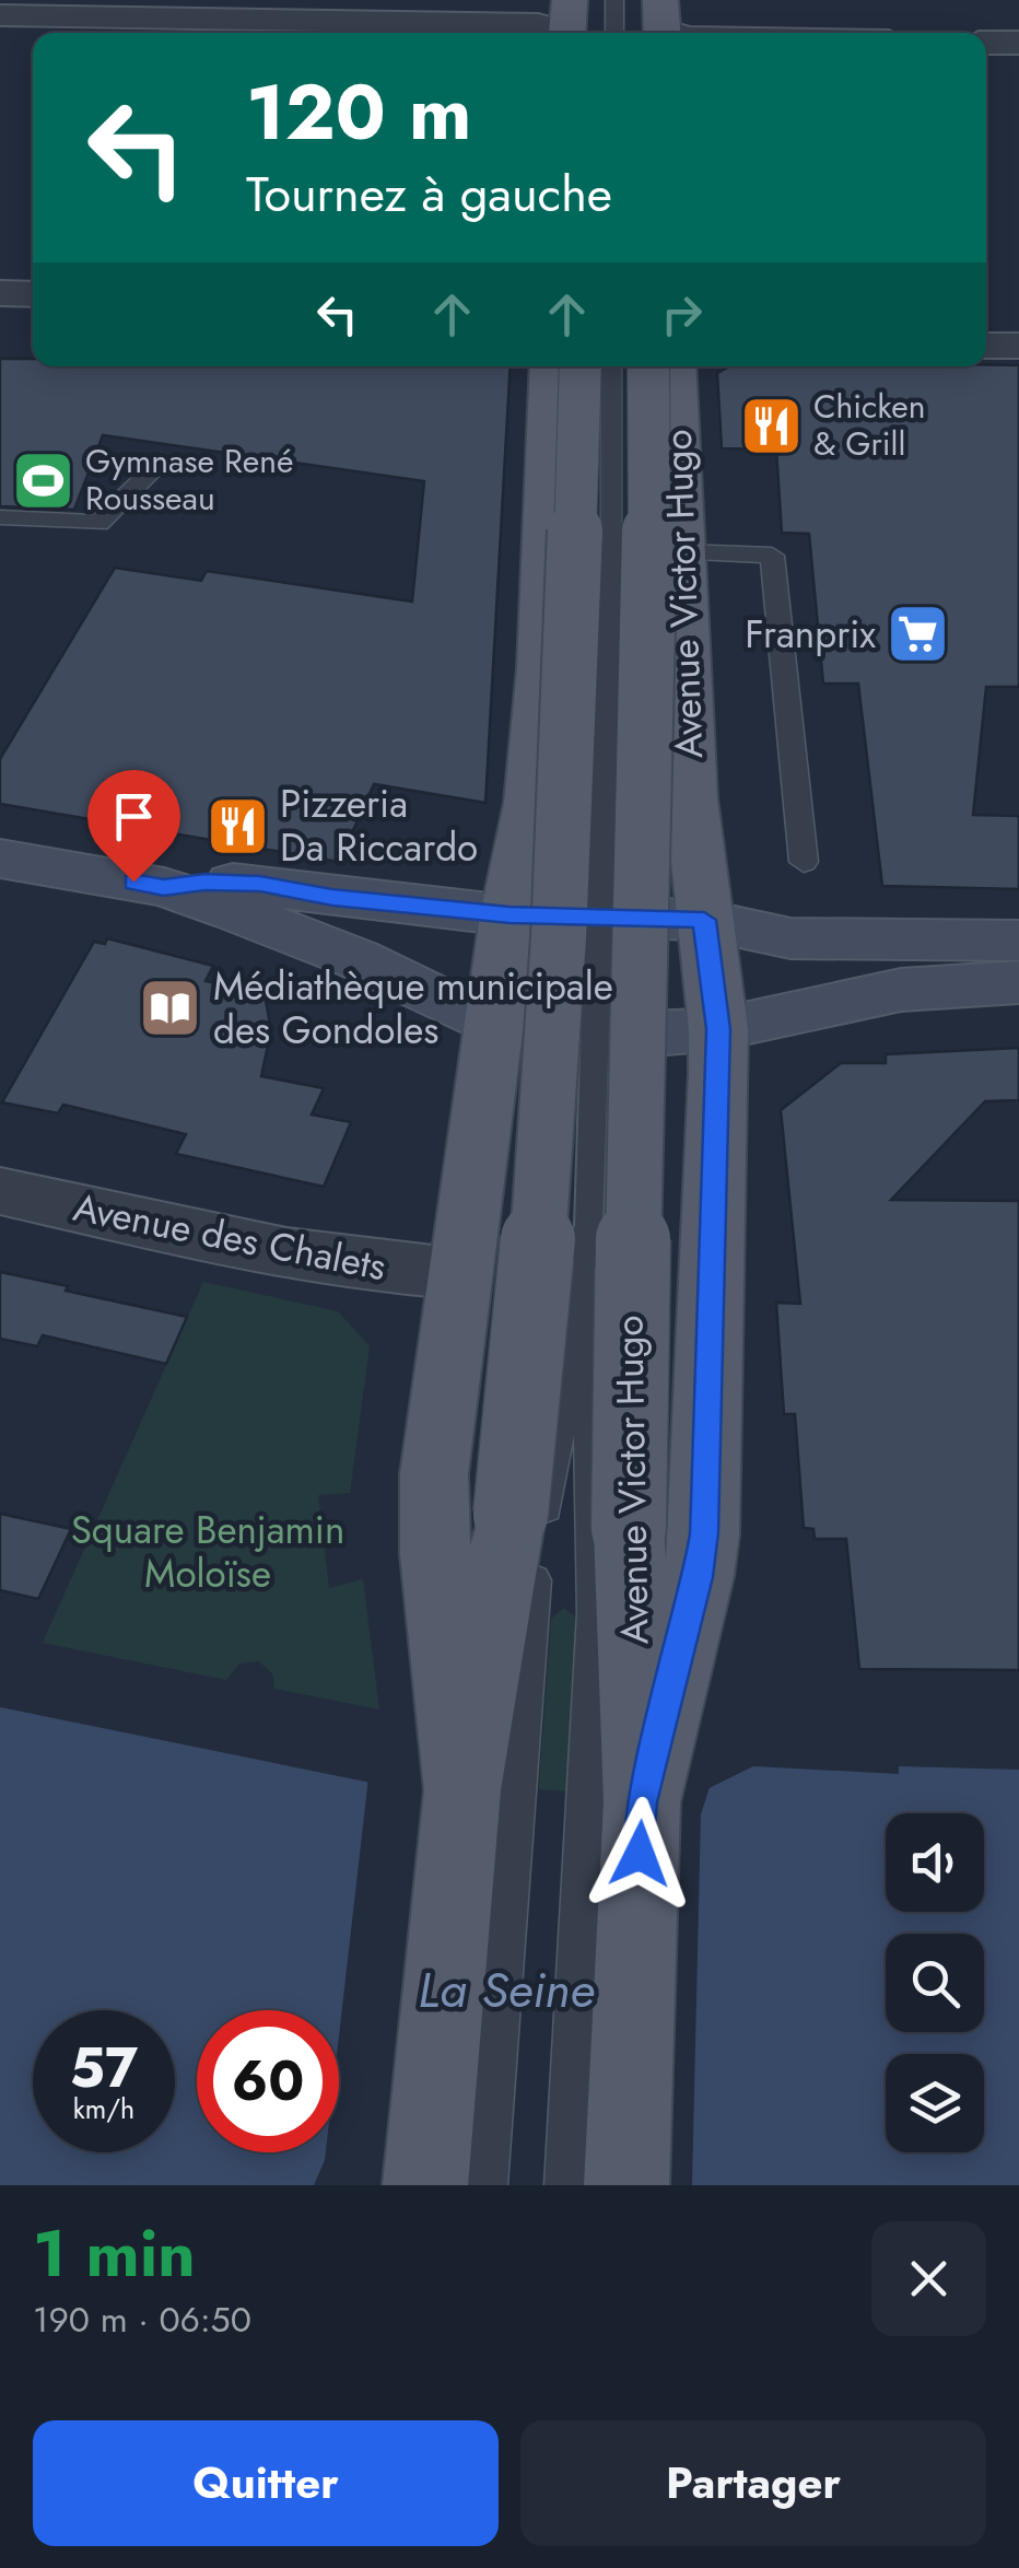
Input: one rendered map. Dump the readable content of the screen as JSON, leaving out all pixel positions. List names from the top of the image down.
{
  "streets": {
    "main road": ["Avenue Victor Hugo"],
    "street": ["Avenue des Chalets"]
  },
  "water": ["La Seine"],
  "parks": ["Square Benjamin Moloïse"],
  "places": {
    "restaurant": ["Chicken & Grill", "Pizzeria Da Riccardo"],
    "sports": ["Gymnase René Rousseau"],
    "supermarket": ["Franprix"],
    "library": ["Médiathèque municipale des Gondoles"]
  },
  "page": {
    "turn": ["120 m", "Tournez à gauche"],
    "speed": "57 km/h",
    "limit": "60",
    "heading": ["1 min", "190 m · 06:50"],
    "buttons": ["Quitter", "Partager"]
  }
}
